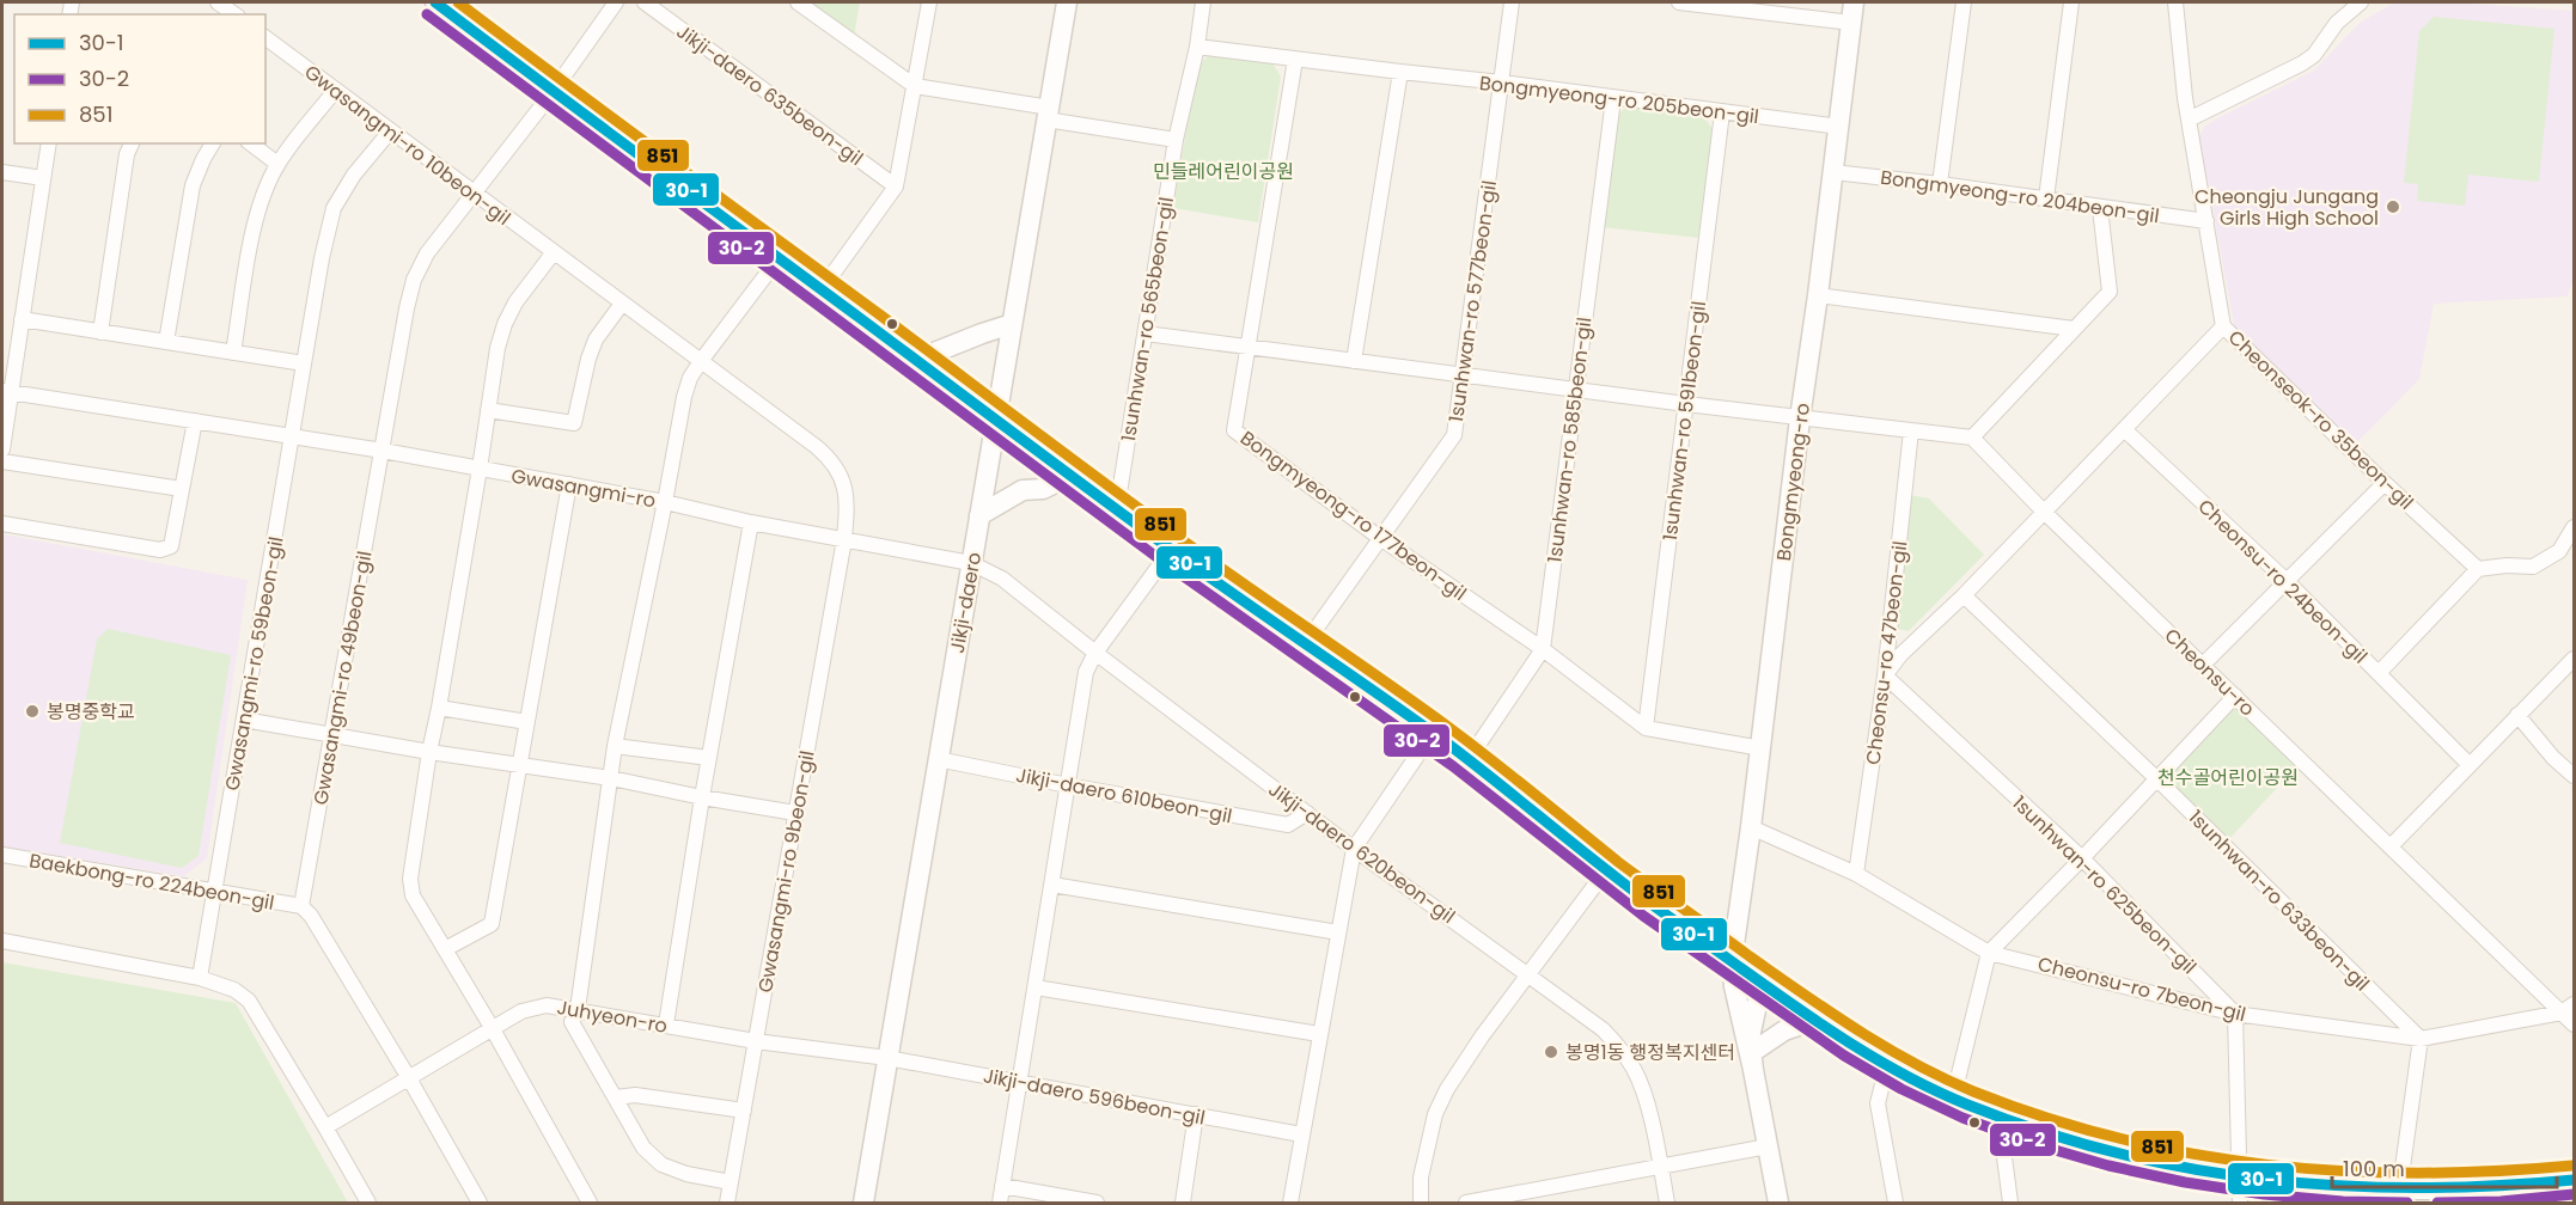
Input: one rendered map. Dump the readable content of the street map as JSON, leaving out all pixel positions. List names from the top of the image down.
{
  "streets": {
    "street": [
      "Jikji-daero 635beon-gil",
      "Bongmyeong-ro 205beon-gil",
      "Gwasangmi-ro 10beon-gil",
      "Bongmyeong-ro 204beon-gil",
      "1sunhwan-ro 577beon-gil",
      "1sunhwan-ro 565beon-gil",
      "Cheonseok-ro 35beon-gil",
      "1sunhwan-ro 591beon-gil",
      "1sunhwan-ro 585beon-gil",
      "Bongmyeong-ro",
      "Gwasangmi-ro",
      "Bongmyeong-ro 177beon-gil",
      "Cheonsu-ro 24beon-gil",
      "Jikji-daero",
      "Cheonsu-ro 47beon-gil",
      "Gwasangmi-ro 59beon-gil",
      "Cheonsu-ro",
      "Gwasangmi-ro 49beon-gil",
      "Jikji-daero 610beon-gil",
      "Jikji-daero 620beon-gil",
      "Gwasangmi-ro 9beon-gil",
      "Baekbong-ro 224beon-gil",
      "1sunhwan-ro 625beon-gil",
      "1sunhwan-ro 633beon-gil",
      "Cheonsu-ro 7beon-gil",
      "Juhyeon-ro",
      "Jikji-daero 596beon-gil"
    ]
  },
  "crossings": [
    ["Bongmyeong-ro 205beon-gil", "1sunhwan-ro 577beon-gil"],
    ["Bongmyeong-ro 205beon-gil", "1sunhwan-ro 565beon-gil"],
    ["Bongmyeong-ro 205beon-gil", "1sunhwan-ro 591beon-gil"],
    ["Bongmyeong-ro 205beon-gil", "1sunhwan-ro 585beon-gil"],
    ["Bongmyeong-ro 205beon-gil", "Bongmyeong-ro"],
    ["Bongmyeong-ro 205beon-gil", "Bongmyeong-ro 177beon-gil"],
    ["Gwasangmi-ro 10beon-gil", "Gwasangmi-ro"],
    ["Gwasangmi-ro 10beon-gil", "Gwasangmi-ro 59beon-gil"],
    ["Gwasangmi-ro 10beon-gil", "Gwasangmi-ro 49beon-gil"],
    ["Gwasangmi-ro 10beon-gil", "Gwasangmi-ro 9beon-gil"],
    ["Bongmyeong-ro 204beon-gil", "Cheonseok-ro 35beon-gil"],
    ["Bongmyeong-ro 204beon-gil", "Bongmyeong-ro"],
    ["1sunhwan-ro 577beon-gil", "Bongmyeong-ro 177beon-gil"],
    ["Cheonseok-ro 35beon-gil", "Cheonsu-ro 24beon-gil"],
    ["1sunhwan-ro 591beon-gil", "Bongmyeong-ro 177beon-gil"],
    ["1sunhwan-ro 585beon-gil", "Bongmyeong-ro 177beon-gil"],
    ["Bongmyeong-ro", "Bongmyeong-ro 177beon-gil"],
    ["Bongmyeong-ro", "Cheonsu-ro 7beon-gil"],
    ["Gwasangmi-ro", "Jikji-daero"],
    ["Gwasangmi-ro", "Gwasangmi-ro 59beon-gil"],
    ["Gwasangmi-ro", "Gwasangmi-ro 49beon-gil"],
    ["Gwasangmi-ro", "Jikji-daero 620beon-gil"],
    ["Gwasangmi-ro", "Gwasangmi-ro 9beon-gil"],
    ["Jikji-daero", "Jikji-daero 610beon-gil"],
    ["Jikji-daero", "Jikji-daero 620beon-gil"],
    ["Jikji-daero", "Juhyeon-ro"],
    ["Jikji-daero", "Jikji-daero 596beon-gil"],
    ["Cheonsu-ro 47beon-gil", "1sunhwan-ro 625beon-gil"],
    ["Cheonsu-ro 47beon-gil", "Cheonsu-ro 7beon-gil"],
    ["Gwasangmi-ro 59beon-gil", "Baekbong-ro 224beon-gil"],
    ["Cheonsu-ro", "Cheonsu-ro 7beon-gil"],
    ["Gwasangmi-ro 49beon-gil", "Baekbong-ro 224beon-gil"],
    ["Jikji-daero 610beon-gil", "Jikji-daero 620beon-gil"],
    ["Gwasangmi-ro 9beon-gil", "Juhyeon-ro"],
    ["1sunhwan-ro 625beon-gil", "Cheonsu-ro 7beon-gil"],
    ["1sunhwan-ro 633beon-gil", "Cheonsu-ro 7beon-gil"],
    ["Juhyeon-ro", "Jikji-daero 596beon-gil"]
  ],
  "parks": ["민들레어린이공원", "천수골어린이공원"],
  "places": ["Cheongju Jungang Girls High School", "봉명중학교", "봉명1동 행정복지센터"],
  "lines": ["transit line 30-1", "transit line 851", "transit line 30-2"],
  "legend": ["30-1", "30-2", "851"],
  "scale_bar": "100 m"
}
